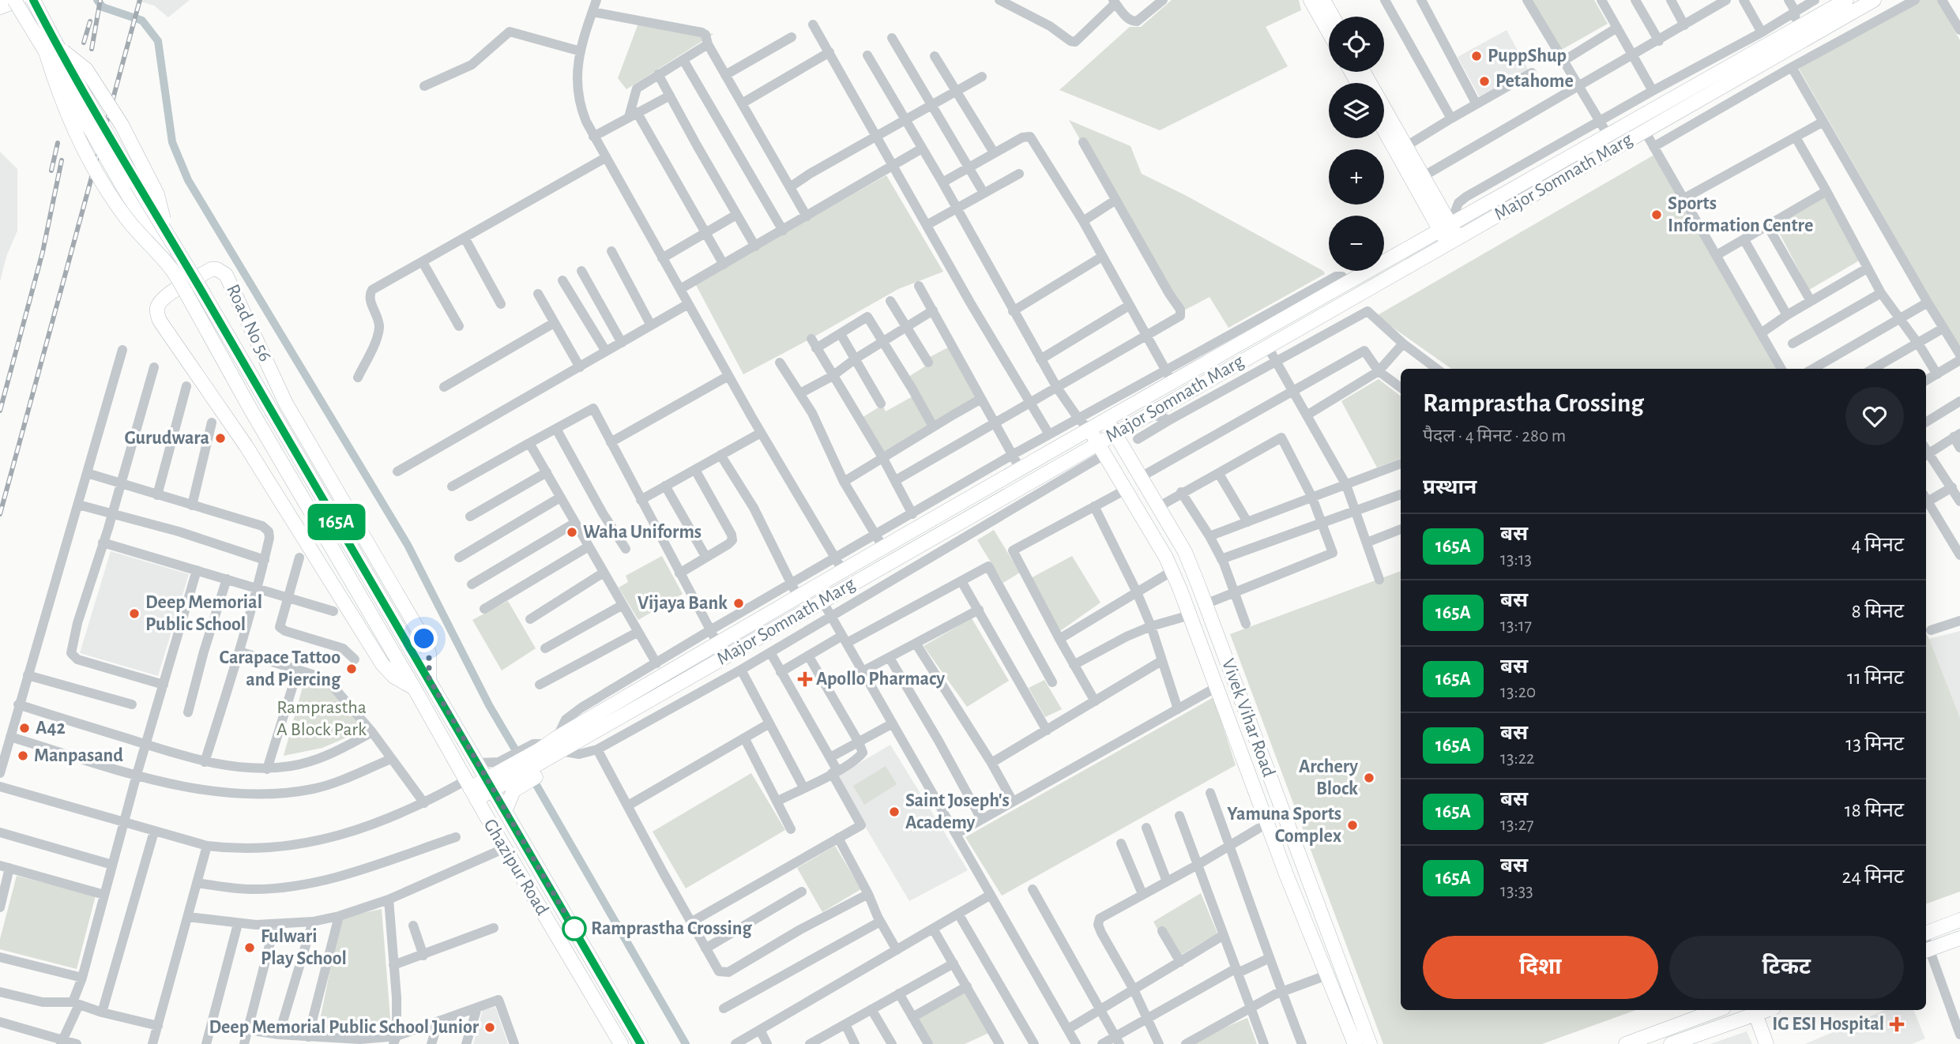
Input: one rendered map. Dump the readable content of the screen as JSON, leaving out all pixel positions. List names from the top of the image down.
{
  "streets": {
    "main road": [
      "Major Somnath Marg",
      "Road No 56",
      "Vivek Vihar Road",
      "Ghazipur Road"
    ]
  },
  "crossings": [
    ["Major Somnath Marg", "Vivek Vihar Road"],
    ["Major Somnath Marg", "Ghazipur Road"],
    ["Road No 56", "Ghazipur Road"]
  ],
  "parks": ["Ramprastha A Block Park"],
  "places": {
    "other": [
      "PuppShup",
      "Petahome",
      "Sports Information Centre",
      "Gurudwara",
      "Waha Uniforms",
      "Vijaya Bank",
      "Deep Memorial Public School",
      "Carapace Tattoo and Piercing",
      "A42",
      "Manpasand",
      "Archery Block",
      "Saint Joseph's Academy",
      "Yamuna Sports Complex",
      "Ramprastha Crossing",
      "Fulwari Play School",
      "Deep Memorial Public School Junior"
    ],
    "health": ["Apollo Pharmacy", "IG ESI Hospital"]
  },
  "lines": ["bus line 165A"],
  "page": {
    "on_map": "165A",
    "map_buttons": ["+", "−"],
    "heading": [
      ["Ramprastha Crossing", "पैदल · 4 मिनट · 280 m"],
      "प्रस्थान"
    ],
    "list": [
      {
        "mark": "165A",
        "name": "बस",
        "note": "13:13",
        "value": "4 मिनट"
      },
      {
        "mark": "165A",
        "name": "बस",
        "note": "13:17",
        "value": "8 मिनट"
      },
      {
        "mark": "165A",
        "name": "बस",
        "note": "13:20",
        "value": "11 मिनट"
      },
      {
        "mark": "165A",
        "name": "बस",
        "note": "13:22",
        "value": "13 मिनट"
      },
      {
        "mark": "165A",
        "name": "बस",
        "note": "13:27",
        "value": "18 मिनट"
      },
      {
        "mark": "165A",
        "name": "बस",
        "note": "13:33",
        "value": "24 मिनट"
      }
    ],
    "buttons": ["दिशा", "टिकट"]
  }
}
